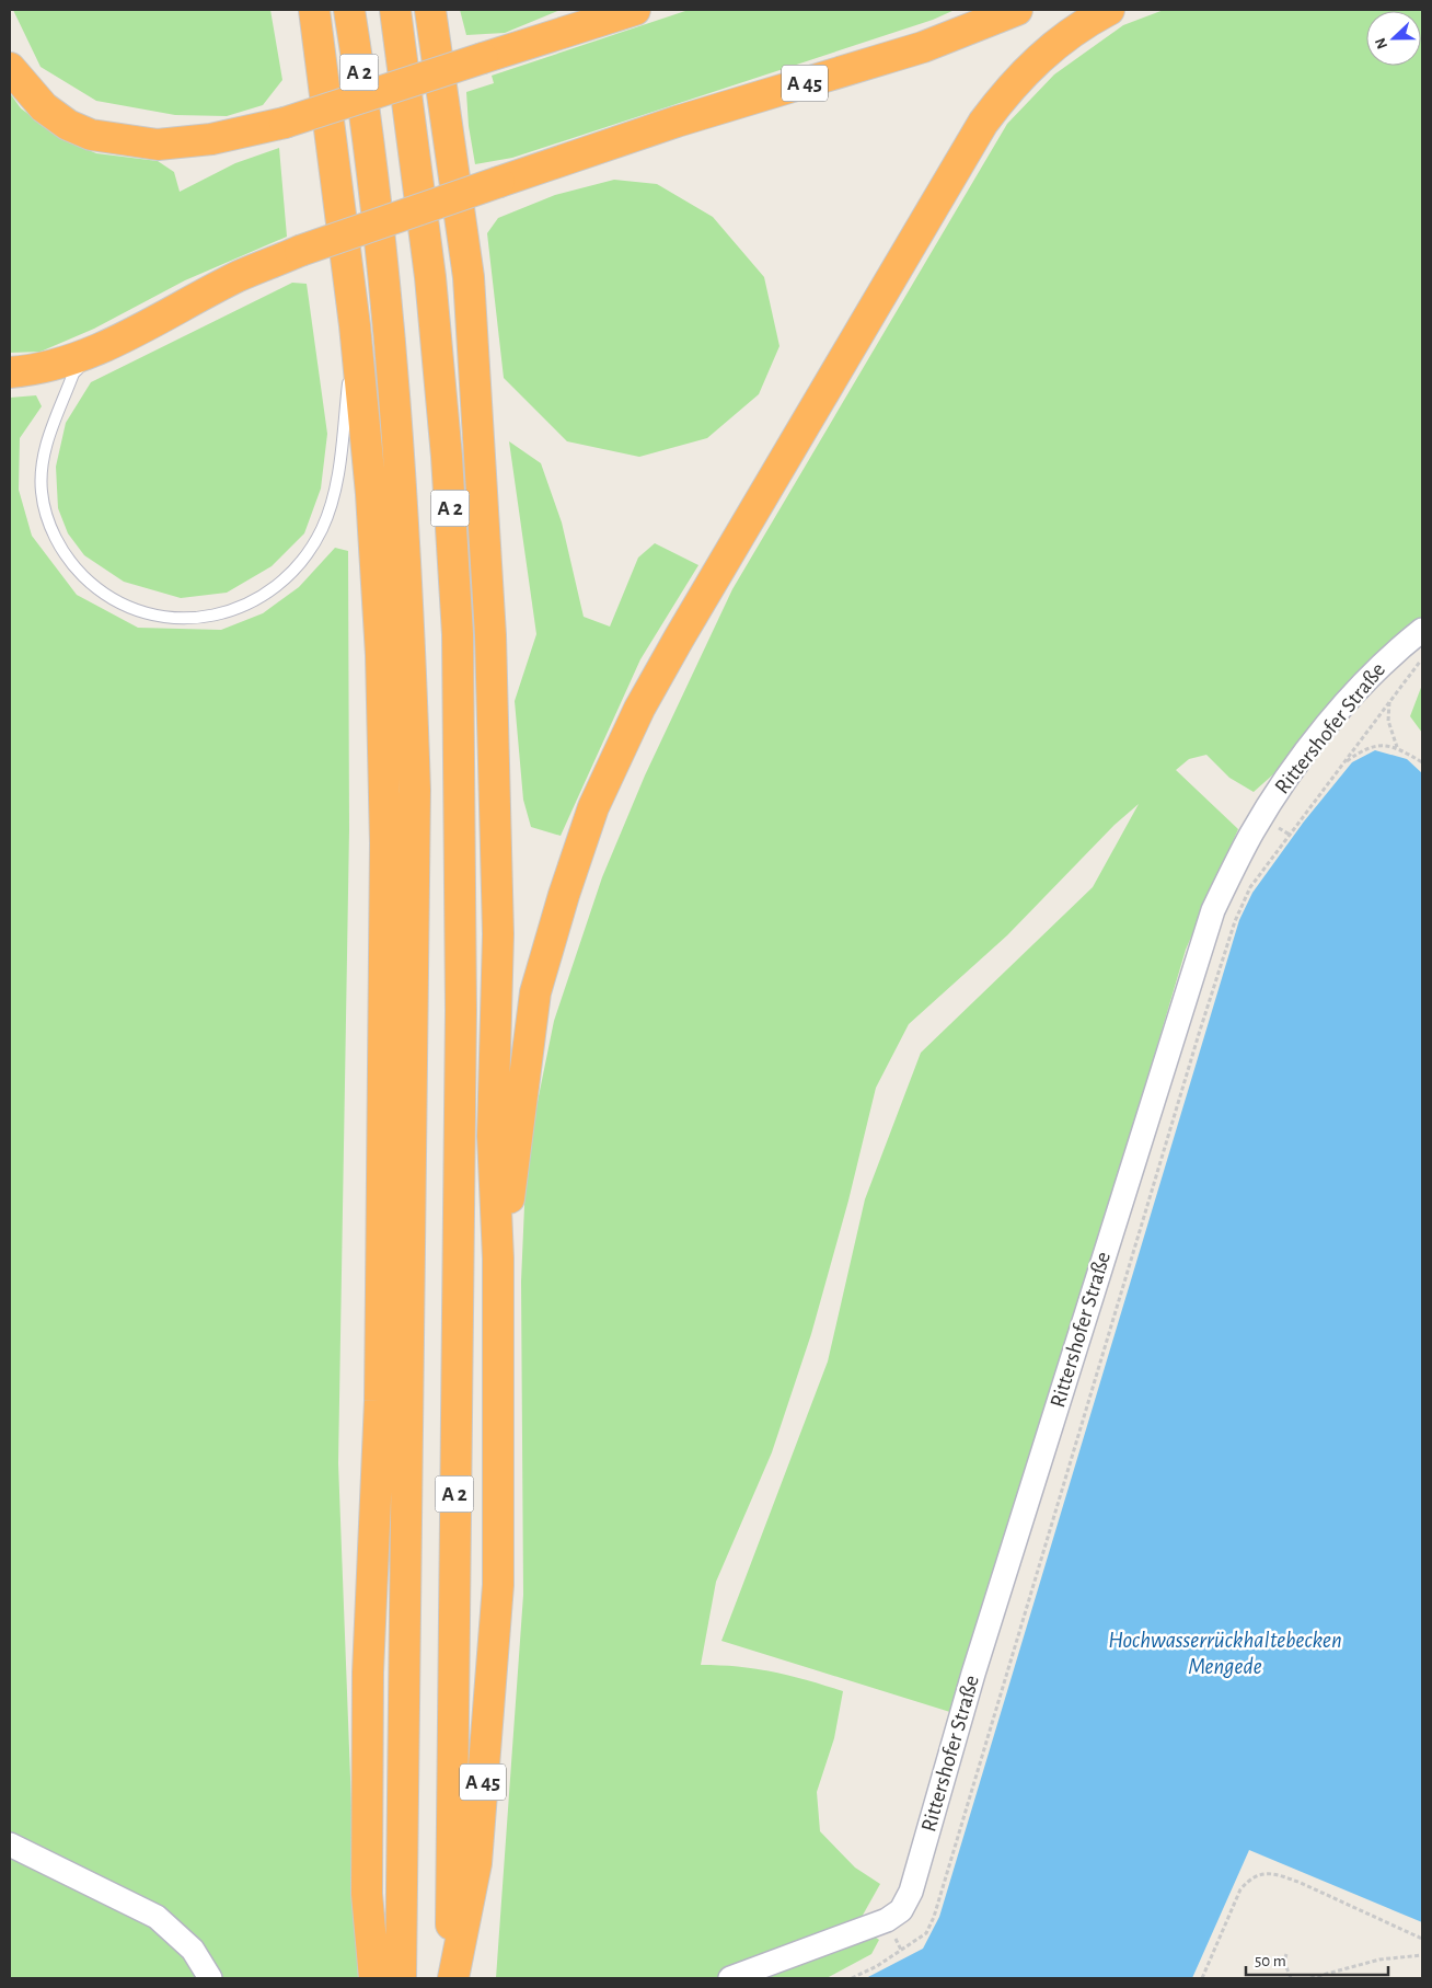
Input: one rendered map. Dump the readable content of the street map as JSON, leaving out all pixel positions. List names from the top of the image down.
{
  "streets": {
    "highway": ["A 2", "A 45"],
    "street": ["Rittershofer Straße"]
  },
  "crossings": [
    ["A 2", "A 45"]
  ],
  "water": ["Hochwasserrückhaltebecken Mengede"],
  "scale_bar": "50 m",
  "north": "left"
}
